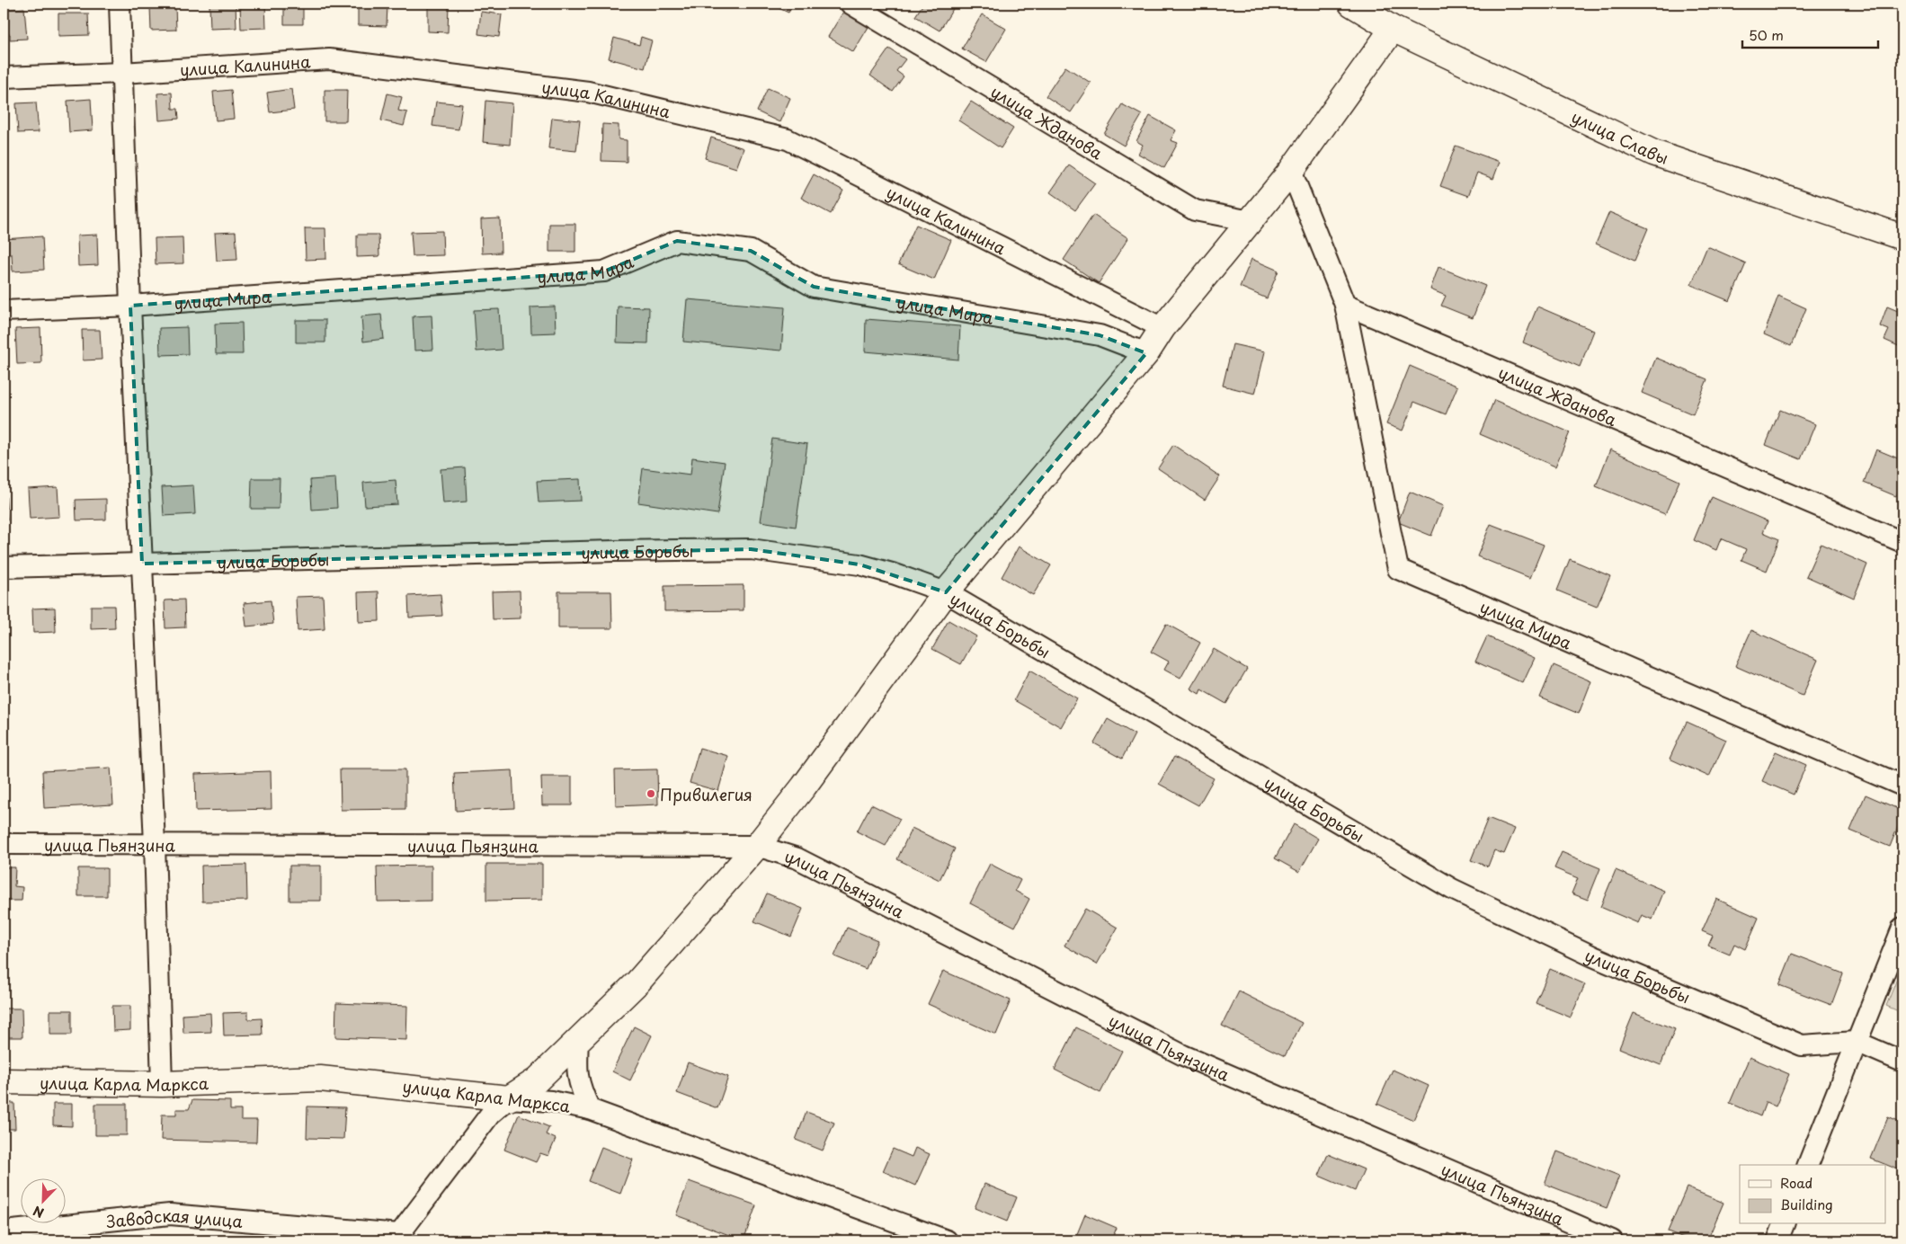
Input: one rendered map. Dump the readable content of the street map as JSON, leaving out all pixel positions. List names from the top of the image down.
{
  "streets": {
    "street": [
      "улица Калинина",
      "улица Жданова",
      "улица Славы",
      "улица Мира",
      "улица Борьбы",
      "улица Пьянзина",
      "улица Карла Маркса",
      "Заводская улица"
    ]
  },
  "crossings": [
    ["улица Жданова", "улица Мира"]
  ],
  "places": ["Привилегия"],
  "legend": ["Road", "Building"],
  "scale_bar": "50 m",
  "north": "bottom left"
}
